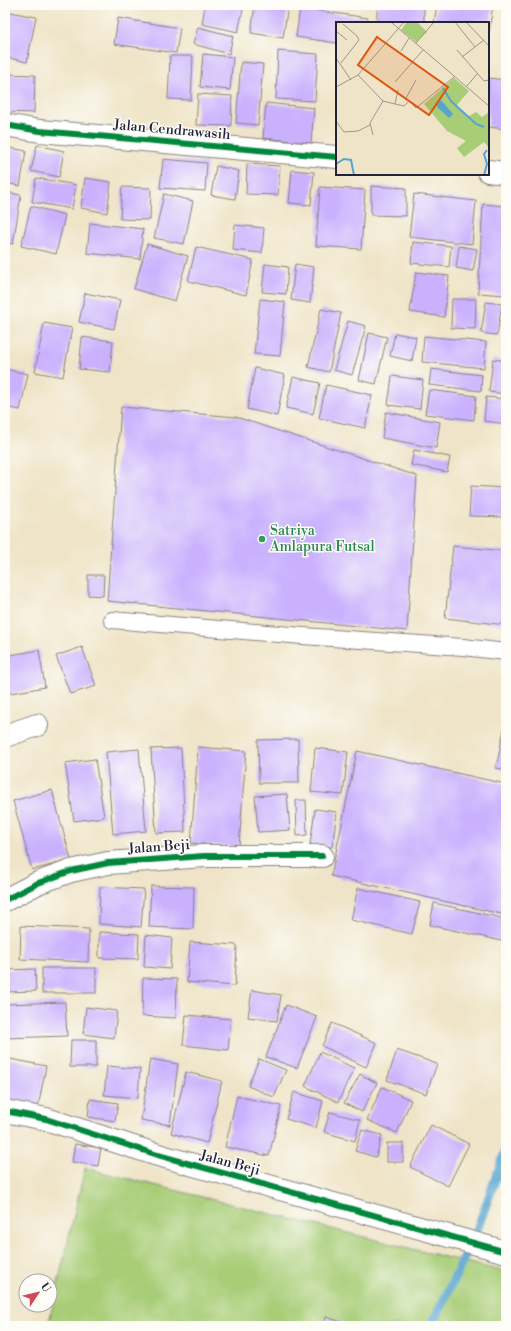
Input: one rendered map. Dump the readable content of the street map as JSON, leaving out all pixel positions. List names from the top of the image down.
{
  "streets": {
    "street": ["Jalan Cendrawasih", "Jalan Beji"]
  },
  "places": ["Satriya Amlapura Futsal"],
  "north": "top right"
}
